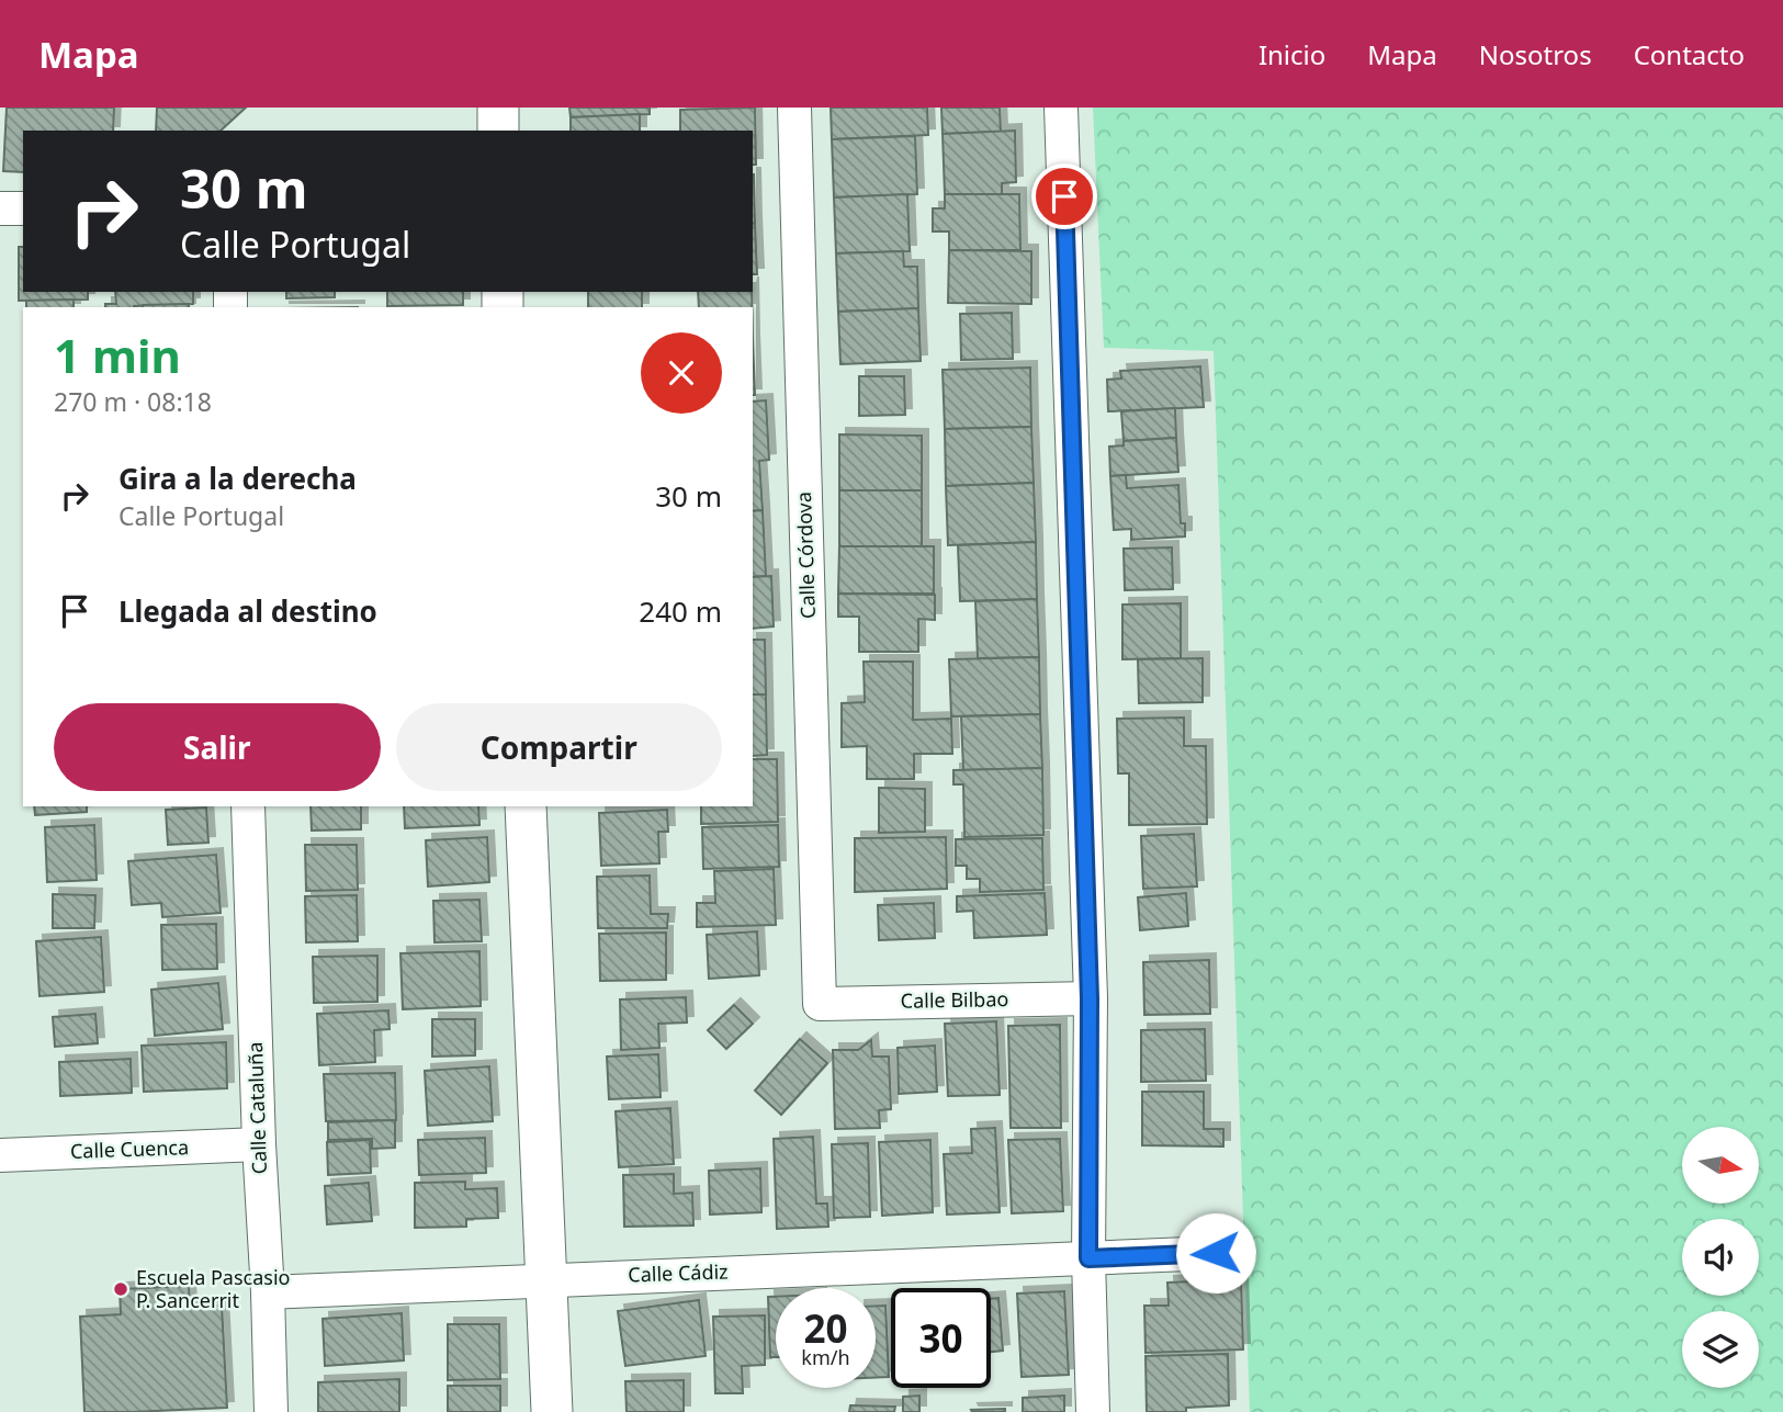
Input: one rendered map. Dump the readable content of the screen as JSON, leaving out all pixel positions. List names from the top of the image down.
{
  "streets": {
    "street": [
      "Calle Córdova",
      "Calle Bilbao",
      "Calle Cataluña",
      "Calle Cuenca",
      "Calle Cádiz"
    ]
  },
  "crossings": [
    ["Calle Córdova", "Calle Bilbao"],
    ["Calle Cataluña", "Calle Cuenca"],
    ["Calle Cataluña", "Calle Cádiz"]
  ],
  "places": ["Escuela Pascasio P. Sancerrit"],
  "north": "right",
  "page": {
    "header": "Mapa",
    "nav": [
      "Inicio",
      "Mapa",
      "Nosotros",
      "Contacto"
    ],
    "turn": ["30 m", "Calle Portugal"],
    "heading": ["1 min", "270 m · 08:18"],
    "list": [
      {
        "name": "Gira a la derecha",
        "note": "Calle Portugal",
        "value": "30 m"
      },
      {
        "name": "Llegada al destino",
        "value": "240 m"
      }
    ],
    "buttons": ["Salir", "Compartir"],
    "speed": "20 km/h",
    "limit": "30"
  }
}
